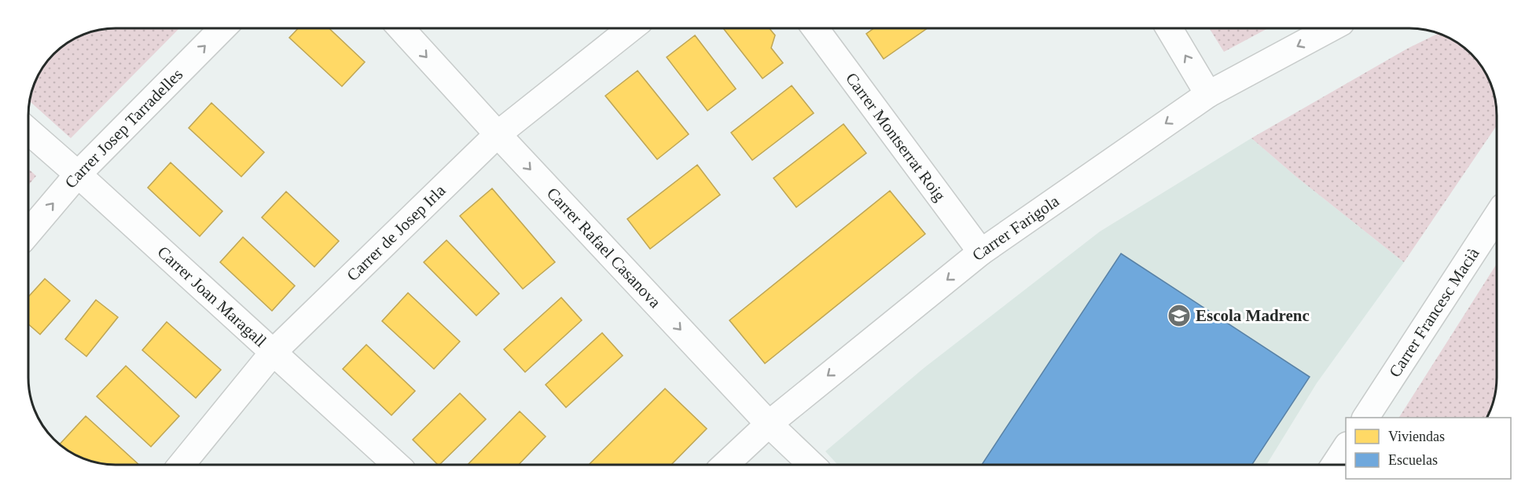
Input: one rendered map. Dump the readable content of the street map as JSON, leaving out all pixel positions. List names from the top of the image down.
{
  "streets": {
    "street": [
      "Carrer Josep Tarradelles",
      "Carrer Montserrat Roig",
      "Carrer Farigola",
      "Carrer de Josep Irla",
      "Carrer Rafael Casanova",
      "Carrer Joan Maragall",
      "Carrer Francesc Macià"
    ]
  },
  "crossings": [
    ["Carrer Josep Tarradelles", "Carrer Joan Maragall"],
    ["Carrer Montserrat Roig", "Carrer Farigola"],
    ["Carrer Farigola", "Carrer Rafael Casanova"],
    ["Carrer de Josep Irla", "Carrer Rafael Casanova"],
    ["Carrer de Josep Irla", "Carrer Joan Maragall"]
  ],
  "one_way": ["Carrer Josep Tarradelles", "Carrer Farigola", "Carrer Rafael Casanova"],
  "places": {
    "school or university": ["Escola Madrenc"]
  },
  "legend": ["Viviendas", "Escuelas"]
}
